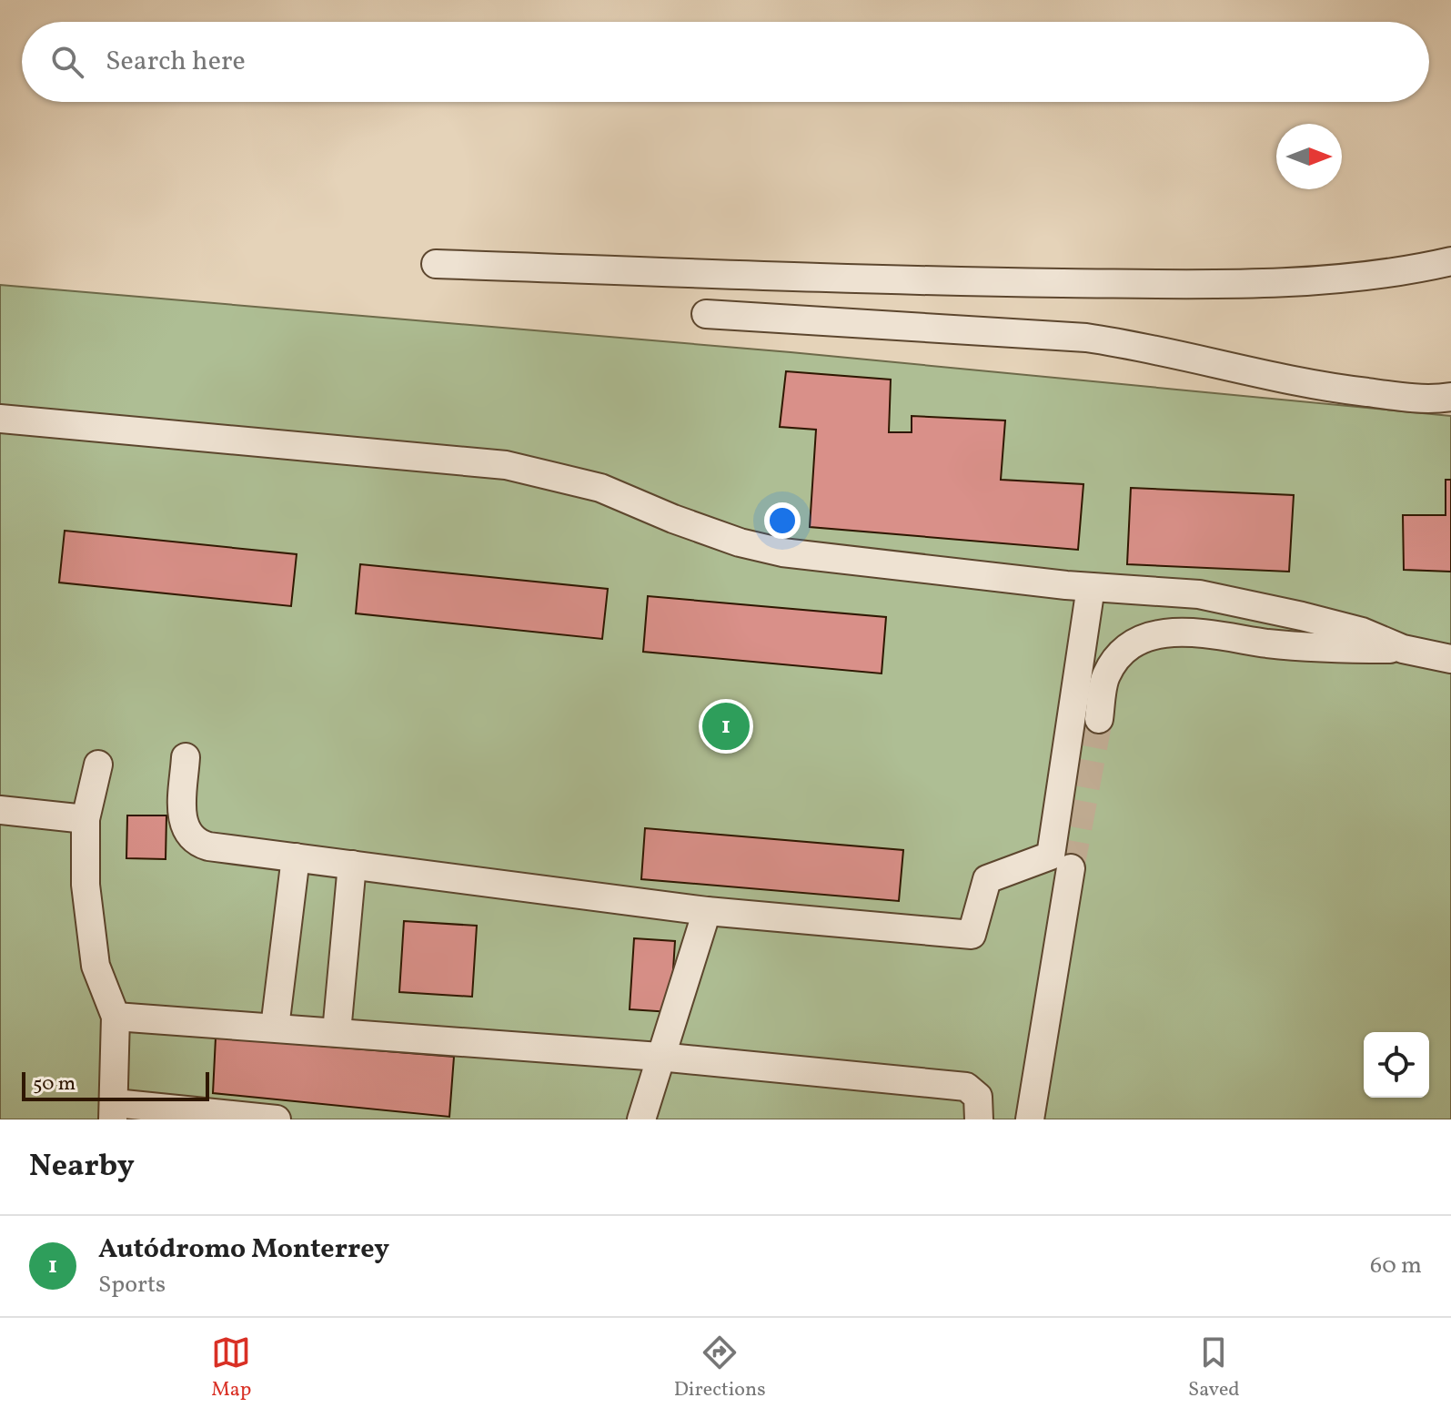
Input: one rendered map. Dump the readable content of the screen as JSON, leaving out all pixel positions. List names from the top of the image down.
{
  "scale_bar": "50 m",
  "north": "right",
  "page": {
    "search": "Search here",
    "pins": "1",
    "scale": "50 m",
    "heading": "Nearby",
    "list": [
      {
        "mark": "1",
        "name": "Autódromo Monterrey",
        "note": "Sports",
        "value": "60 m"
      }
    ],
    "nav": ["Map", "Directions", "Saved"]
  }
}
